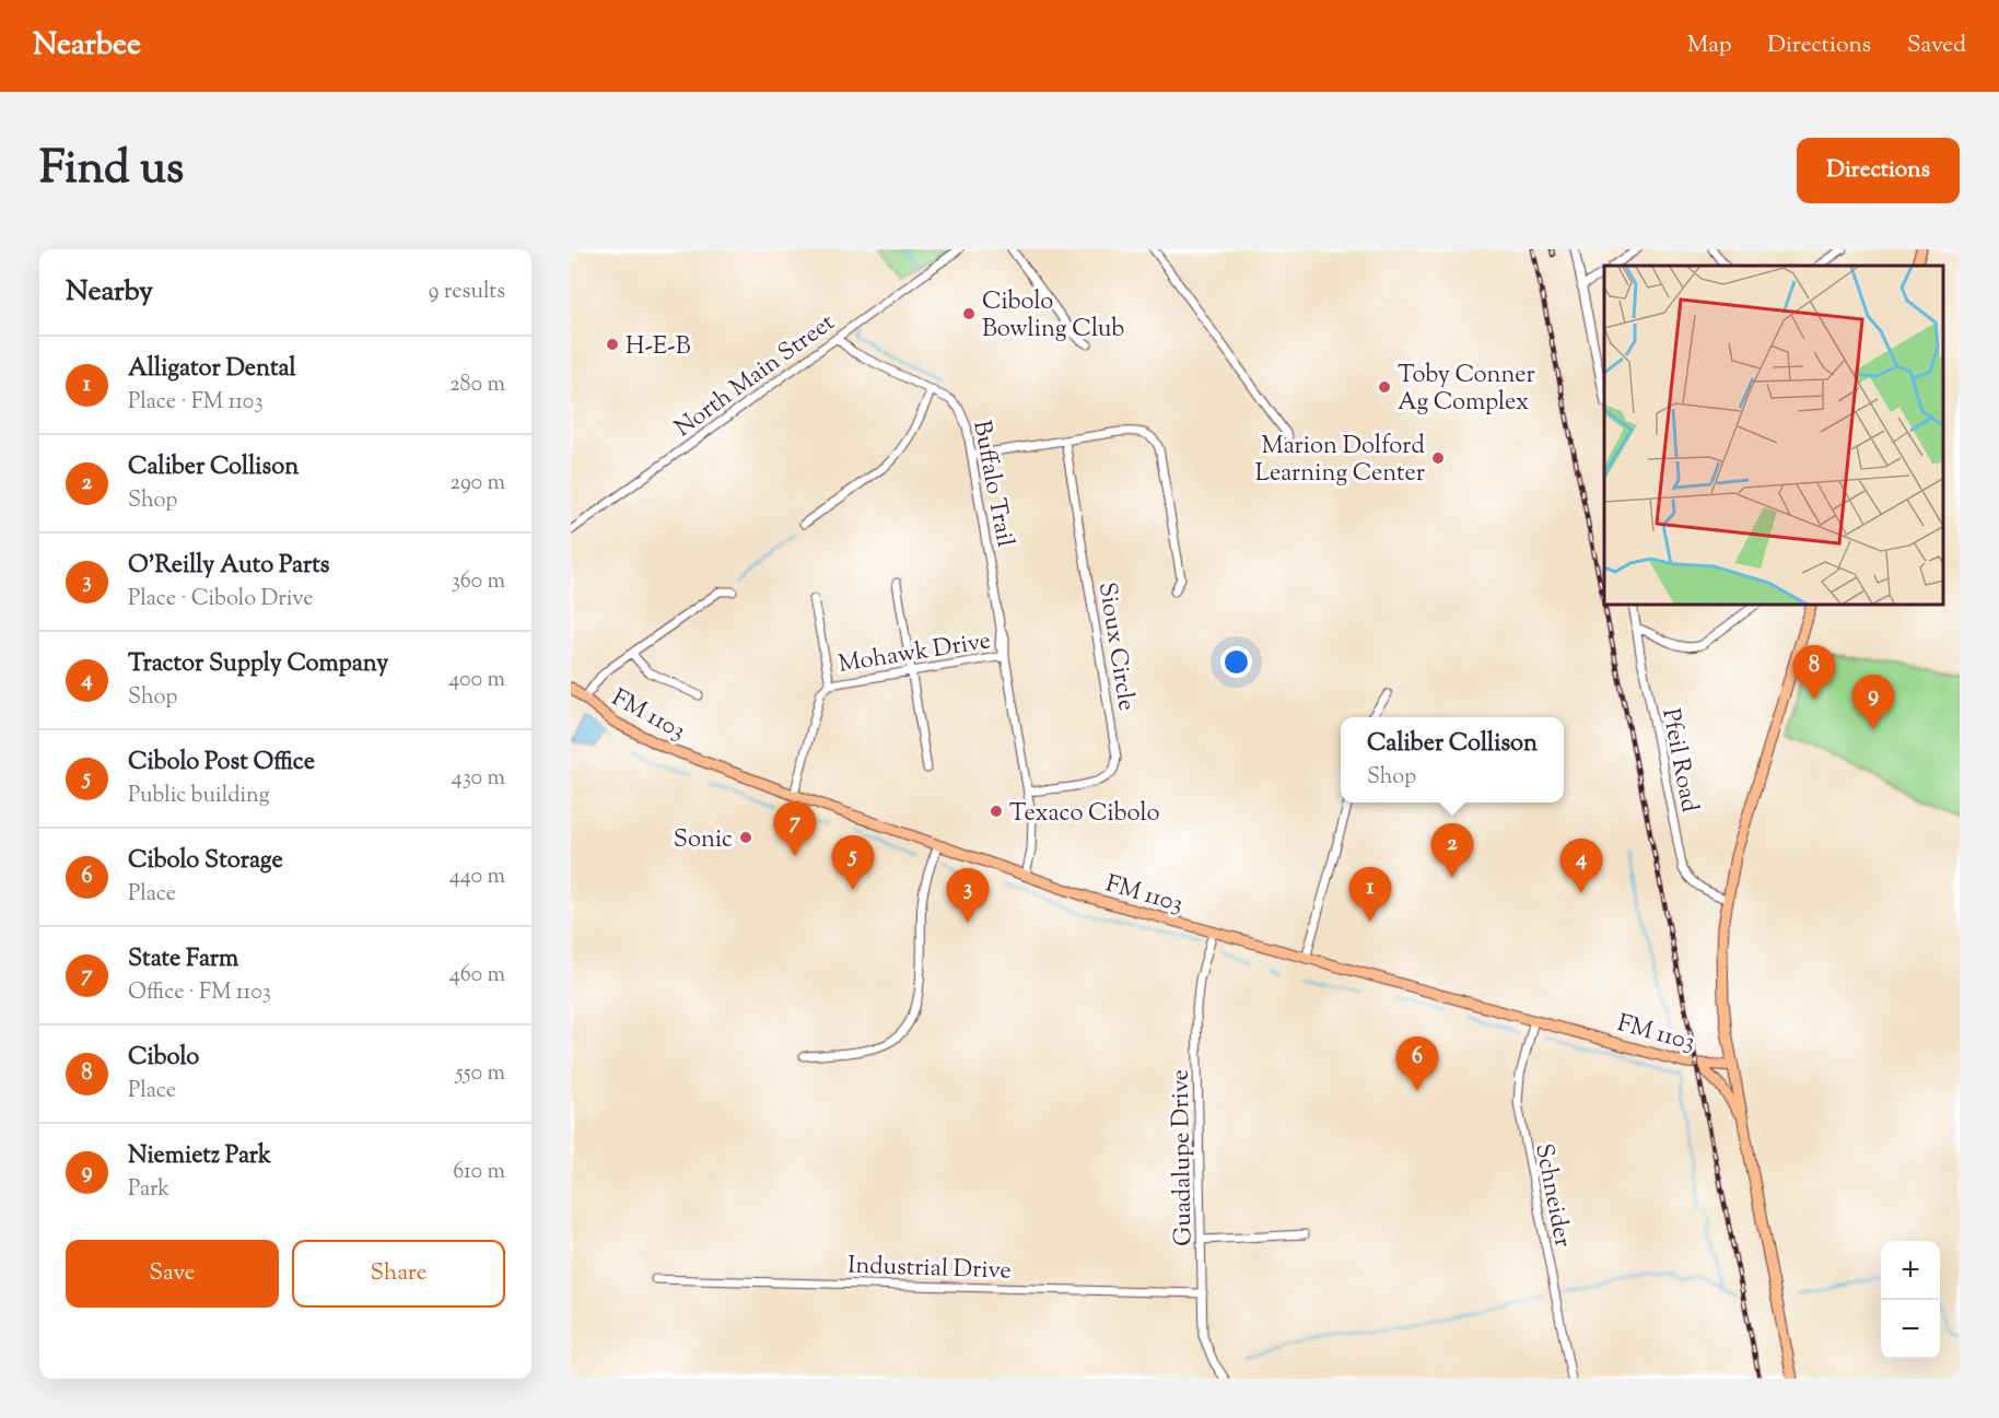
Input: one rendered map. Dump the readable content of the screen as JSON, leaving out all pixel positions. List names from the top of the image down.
{
  "streets": {
    "main road": ["FM 1103"],
    "street": [
      "North Main Street",
      "Buffalo Trail",
      "Sioux Circle",
      "Mohawk Drive",
      "Pfeil Road",
      "Guadalupe Drive",
      "Schneider",
      "Industrial Drive"
    ]
  },
  "crossings": [
    ["North Main Street", "Buffalo Trail"],
    ["Buffalo Trail", "Sioux Circle"],
    ["Buffalo Trail", "Mohawk Drive"],
    ["Buffalo Trail", "FM 1103"],
    ["Mohawk Drive", "FM 1103"],
    ["FM 1103", "Guadalupe Drive"],
    ["FM 1103", "Schneider"],
    ["Guadalupe Drive", "Industrial Drive"]
  ],
  "places": [
    "Cibolo Bowling Club",
    "H-E-B",
    "Toby Conner Ag Complex",
    "Marion Dolford Learning Center",
    "Texaco Cibolo",
    "Sonic"
  ],
  "page": {
    "header": "Nearbee",
    "nav": ["Map", "Directions", "Saved"],
    "title": "Find us",
    "buttons": [
      "Directions",
      ["Save", "Share"]
    ],
    "heading": ["Nearby", "9 results"],
    "list": [
      {
        "mark": "1",
        "name": "Alligator Dental",
        "note": "Place · FM 1103",
        "value": "280 m"
      },
      {
        "mark": "2",
        "name": "Caliber Collison",
        "note": "Shop",
        "value": "290 m"
      },
      {
        "mark": "3",
        "name": "O'Reilly Auto Parts",
        "note": "Place · Cibolo Drive",
        "value": "360 m"
      },
      {
        "mark": "4",
        "name": "Tractor Supply Company",
        "note": "Shop",
        "value": "400 m"
      },
      {
        "mark": "5",
        "name": "Cibolo Post Office",
        "note": "Public building",
        "value": "430 m"
      },
      {
        "mark": "6",
        "name": "Cibolo Storage",
        "note": "Place",
        "value": "440 m"
      },
      {
        "mark": "7",
        "name": "State Farm",
        "note": "Office · FM 1103",
        "value": "460 m"
      },
      {
        "mark": "8",
        "name": "Cibolo",
        "note": "Place",
        "value": "550 m"
      },
      {
        "mark": "9",
        "name": "Niemietz Park",
        "note": "Park",
        "value": "610 m"
      }
    ],
    "pins": [
      "8",
      "9",
      "7",
      "2",
      "5",
      "4",
      "1",
      "3",
      "6"
    ],
    "popup": ["Caliber Collison", "Shop"],
    "map_buttons": ["+", "−"]
  }
}
